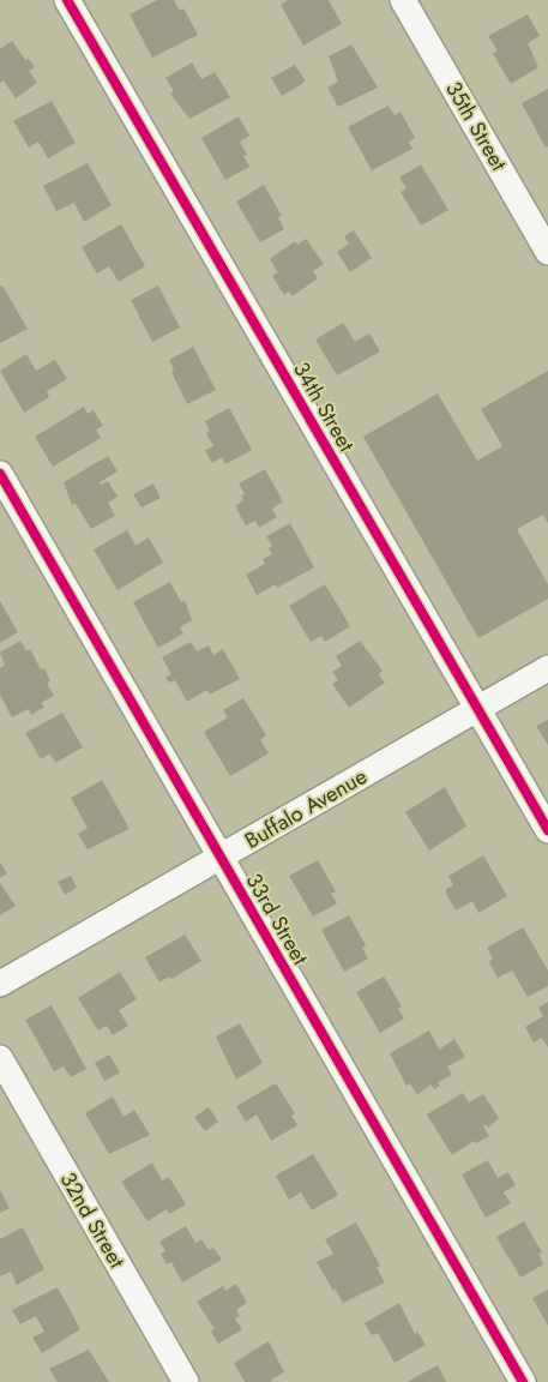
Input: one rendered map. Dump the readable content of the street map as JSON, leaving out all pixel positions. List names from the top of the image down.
{
  "streets": {
    "street": [
      "35th Street",
      "34th Street",
      "Buffalo Avenue",
      "33rd Street",
      "32nd Street"
    ]
  },
  "crossings": [
    ["34th Street", "Buffalo Avenue"],
    ["Buffalo Avenue", "33rd Street"]
  ]
}
